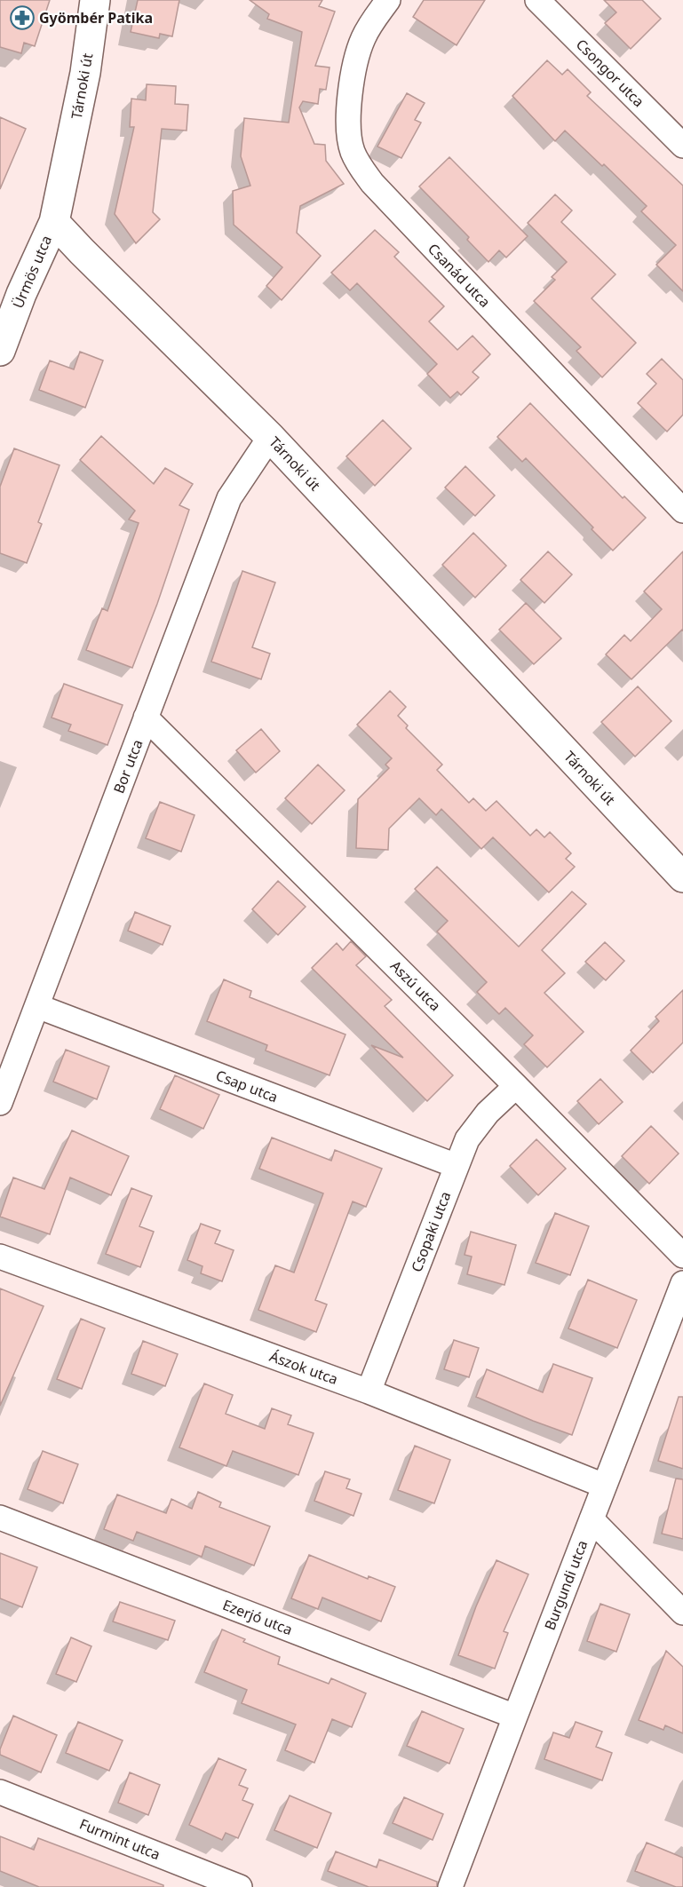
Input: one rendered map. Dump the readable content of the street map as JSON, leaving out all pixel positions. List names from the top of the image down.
{
  "streets": {
    "street": [
      "Csongor utca",
      "Tárnoki út",
      "Ürmös utca",
      "Csanád utca",
      "Bor utca",
      "Aszú utca",
      "Csap utca",
      "Csopaki utca",
      "Ászok utca",
      "Burgundi utca",
      "Ezerjó utca",
      "Furmint utca"
    ]
  },
  "crossings": [
    ["Tárnoki út", "Ürmös utca"],
    ["Tárnoki út", "Bor utca"],
    ["Bor utca", "Aszú utca"],
    ["Bor utca", "Csap utca"],
    ["Aszú utca", "Csopaki utca"],
    ["Csap utca", "Csopaki utca"],
    ["Csopaki utca", "Ászok utca"],
    ["Ászok utca", "Burgundi utca"],
    ["Burgundi utca", "Ezerjó utca"]
  ],
  "places": {
    "pharmacy": ["Gyömbér Patika"]
  }
}
